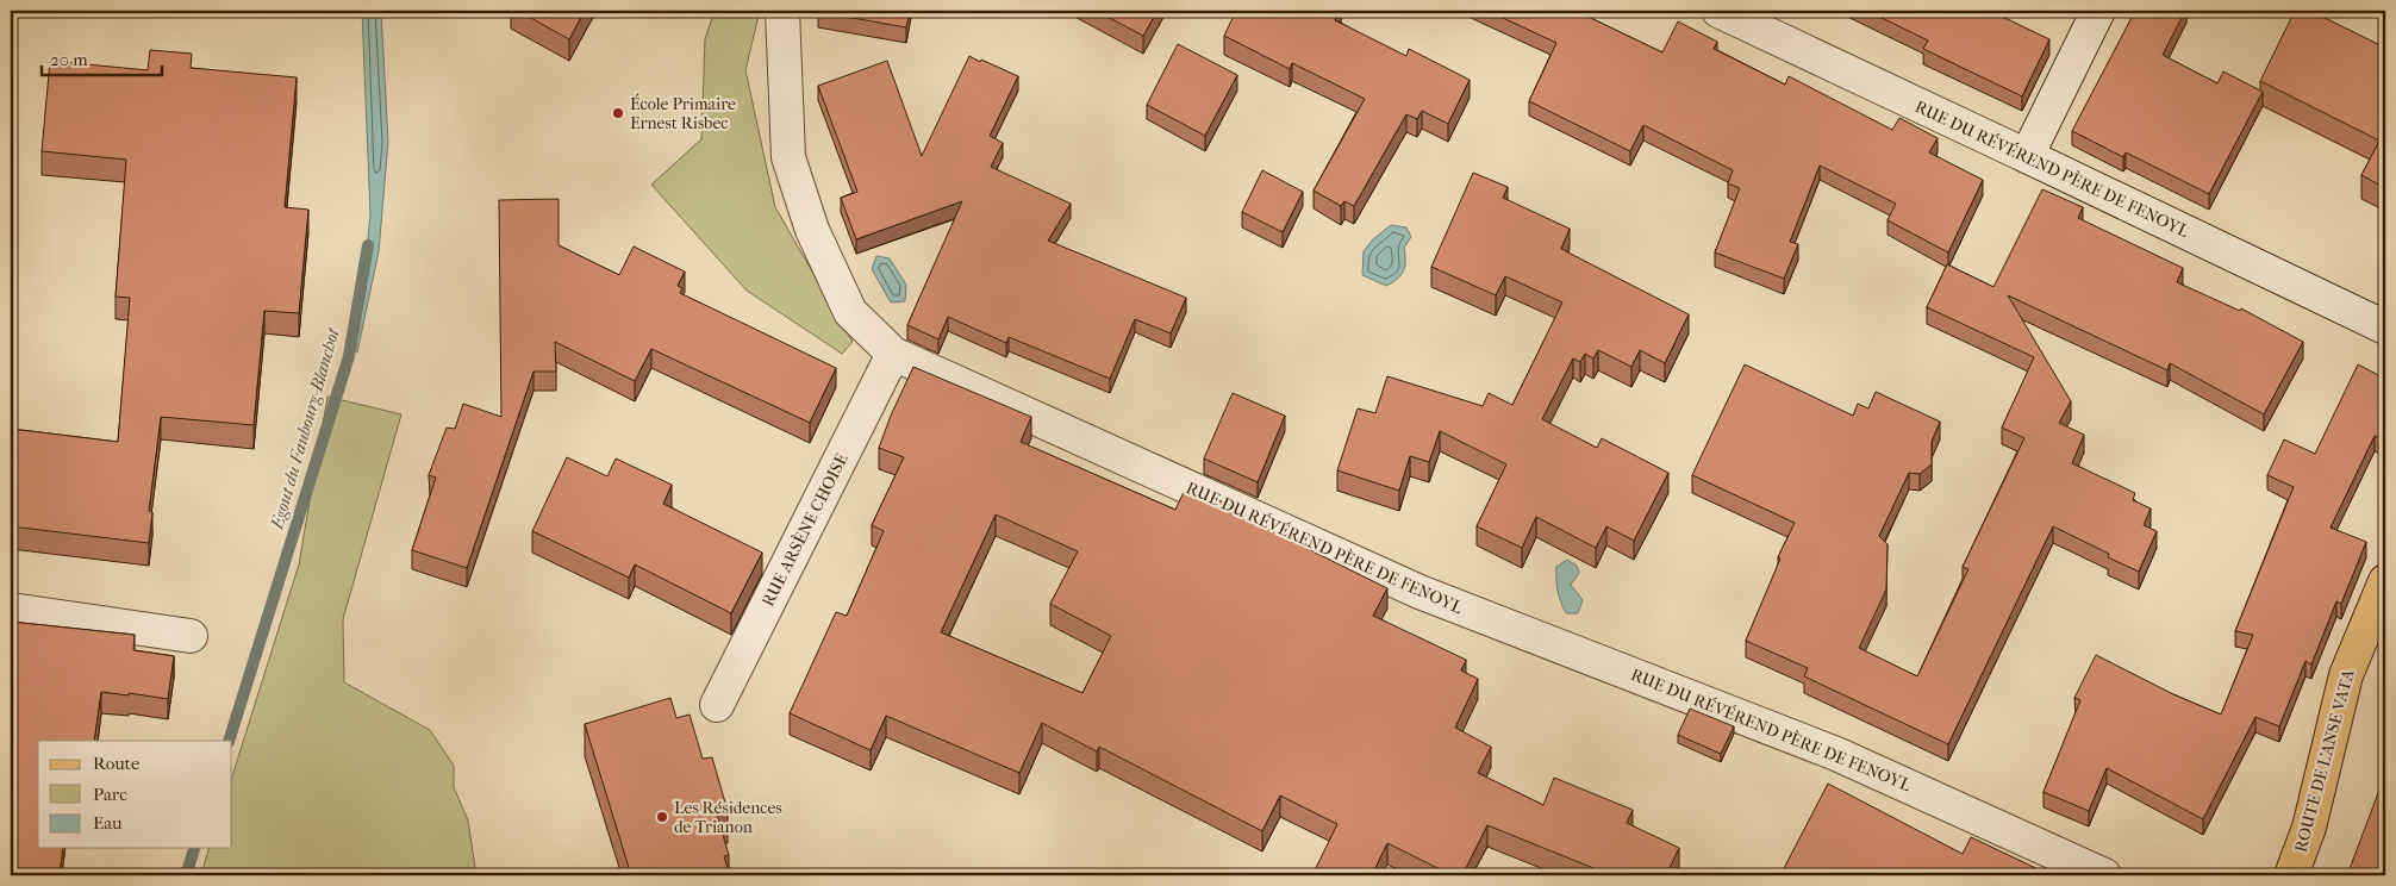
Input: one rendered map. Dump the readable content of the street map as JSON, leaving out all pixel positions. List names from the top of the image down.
{
  "streets": {
    "main road": ["ROUTE DE L'ANSE VATA"],
    "street": ["RUE DU RÉVÉREND PÈRE DE FENOYL", "RUE ARSÈNE CHOISE"]
  },
  "crossings": [
    ["RUE DU RÉVÉREND PÈRE DE FENOYL", "RUE ARSÈNE CHOISE"]
  ],
  "water": ["Egout du Faubourg-Blanchot"],
  "places": ["École Primaire Ernest Risbec", "Les Résidences de Trianon"],
  "legend": ["Route", "Parc", "Eau"],
  "scale_bar": "20 m"
}
